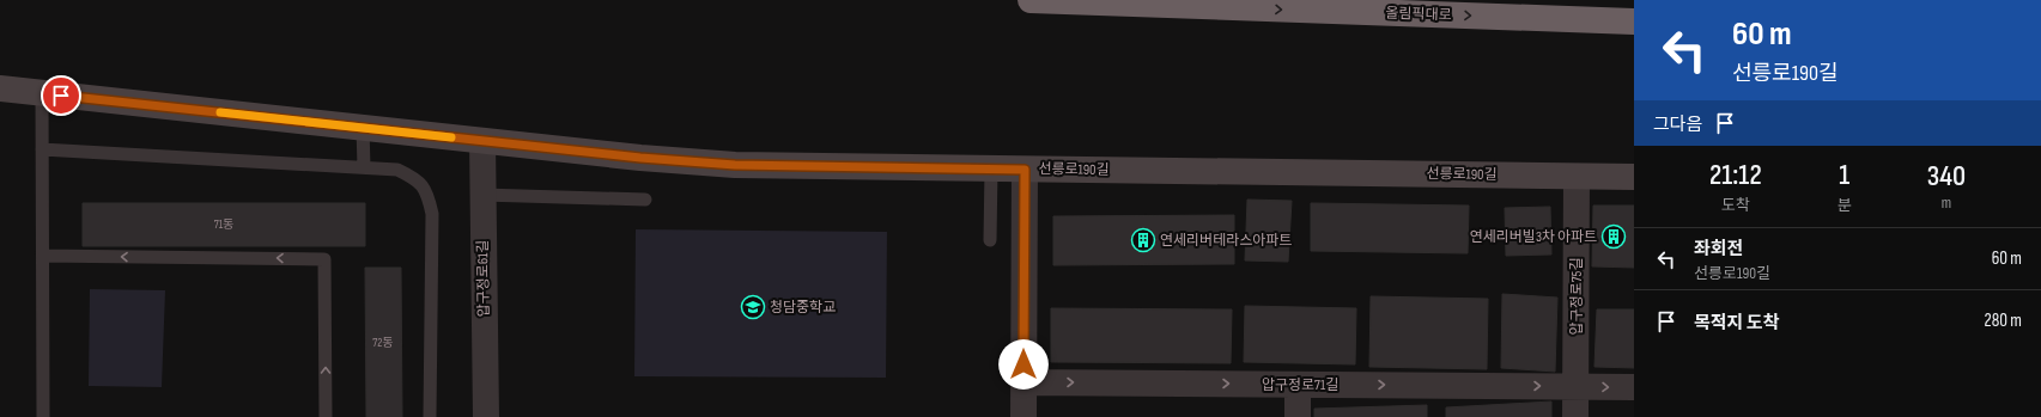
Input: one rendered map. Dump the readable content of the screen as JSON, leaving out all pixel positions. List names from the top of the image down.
{
  "streets": {
    "highway": ["올림픽대로"],
    "street": [
      "선릉로190길",
      "압구정로61길",
      "압구정로75길",
      "압구정로71길"
    ]
  },
  "crossings": [
    ["선릉로190길", "압구정로61길"],
    ["선릉로190길", "압구정로75길"],
    ["압구정로75길", "압구정로71길"]
  ],
  "one_way": ["올림픽대로", "압구정로71길"],
  "places": {
    "building": ["연세리버빌3차 아파트", "연세리버테라스아파트"],
    "school or university": ["청담중학교"]
  },
  "house_numbers": ["71동", "72동"],
  "page": {
    "turn": ["60 m", "선릉로190길"],
    "then": "그다음",
    "eta": [
      "21:12",
      "도착",
      "1",
      "분",
      "340",
      "m"
    ],
    "list": [
      {
        "name": "좌회전",
        "note": "선릉로190길",
        "value": "60 m"
      },
      {
        "name": "목적지 도착",
        "value": "280 m"
      }
    ]
  }
}
